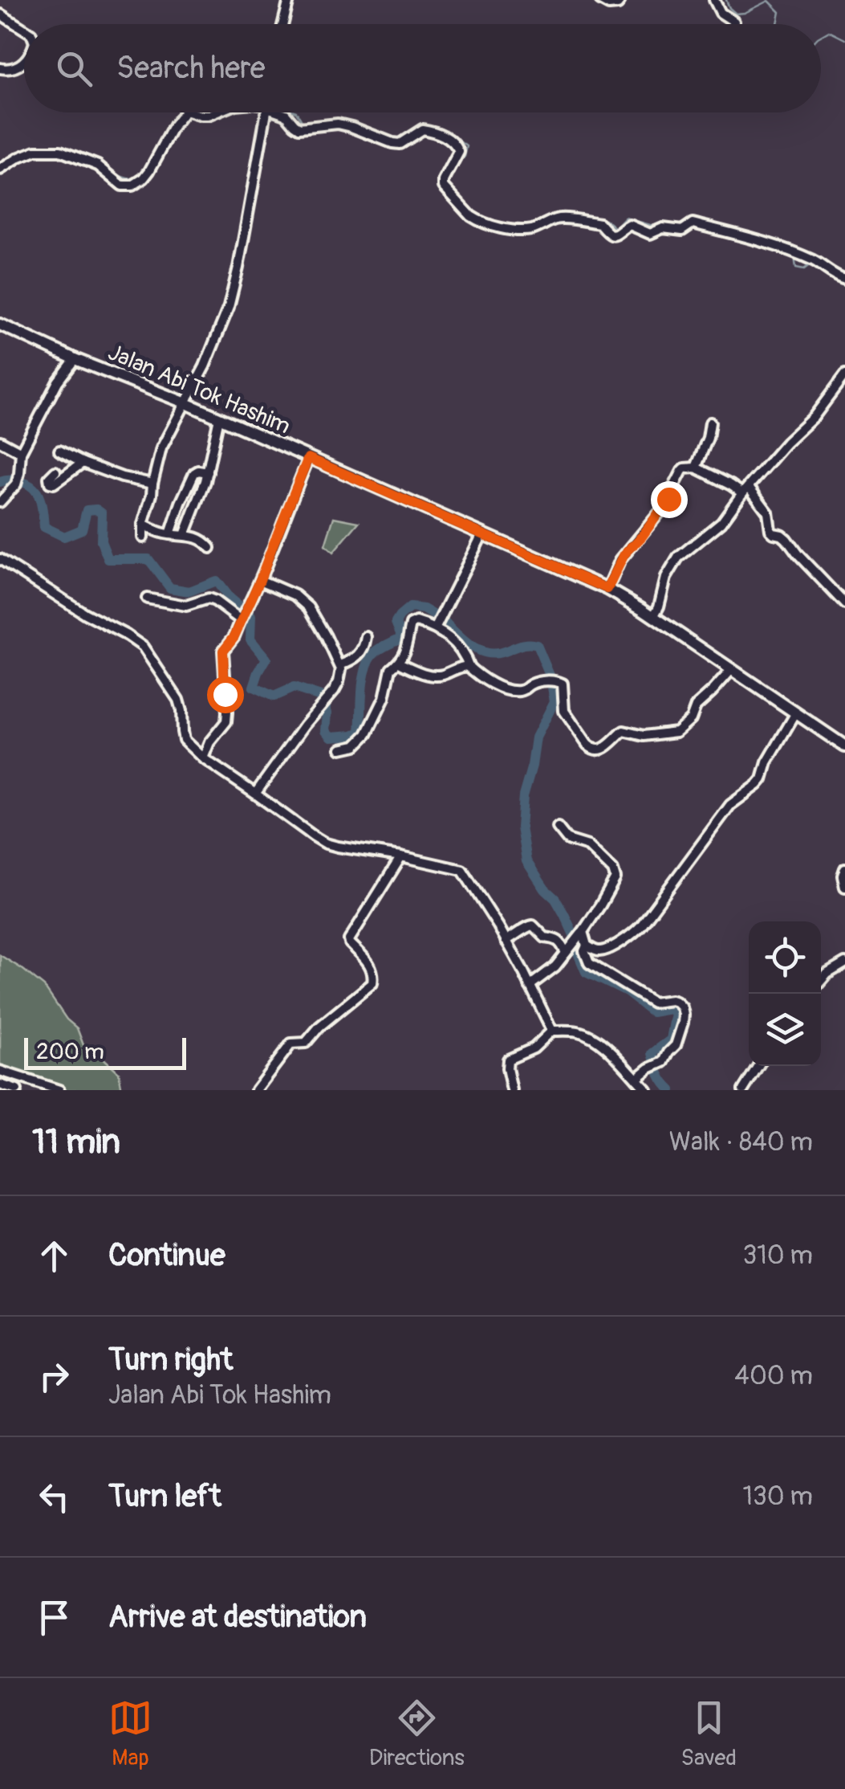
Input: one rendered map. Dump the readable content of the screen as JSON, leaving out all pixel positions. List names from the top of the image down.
{
  "streets": {
    "main road": ["Jalan Abi Tok Hashim"]
  },
  "scale_bar": "200 m",
  "page": {
    "search": "Search here",
    "scale": "200 m",
    "heading": ["11 min", "Walk · 840 m"],
    "list": [
      ["Continue", "310 m"],
      ["Turn right", "Jalan Abi Tok Hashim", "400 m"],
      ["Turn left", "130 m"],
      "Arrive at destination"
    ],
    "nav": ["Map", "Directions", "Saved"]
  }
}
